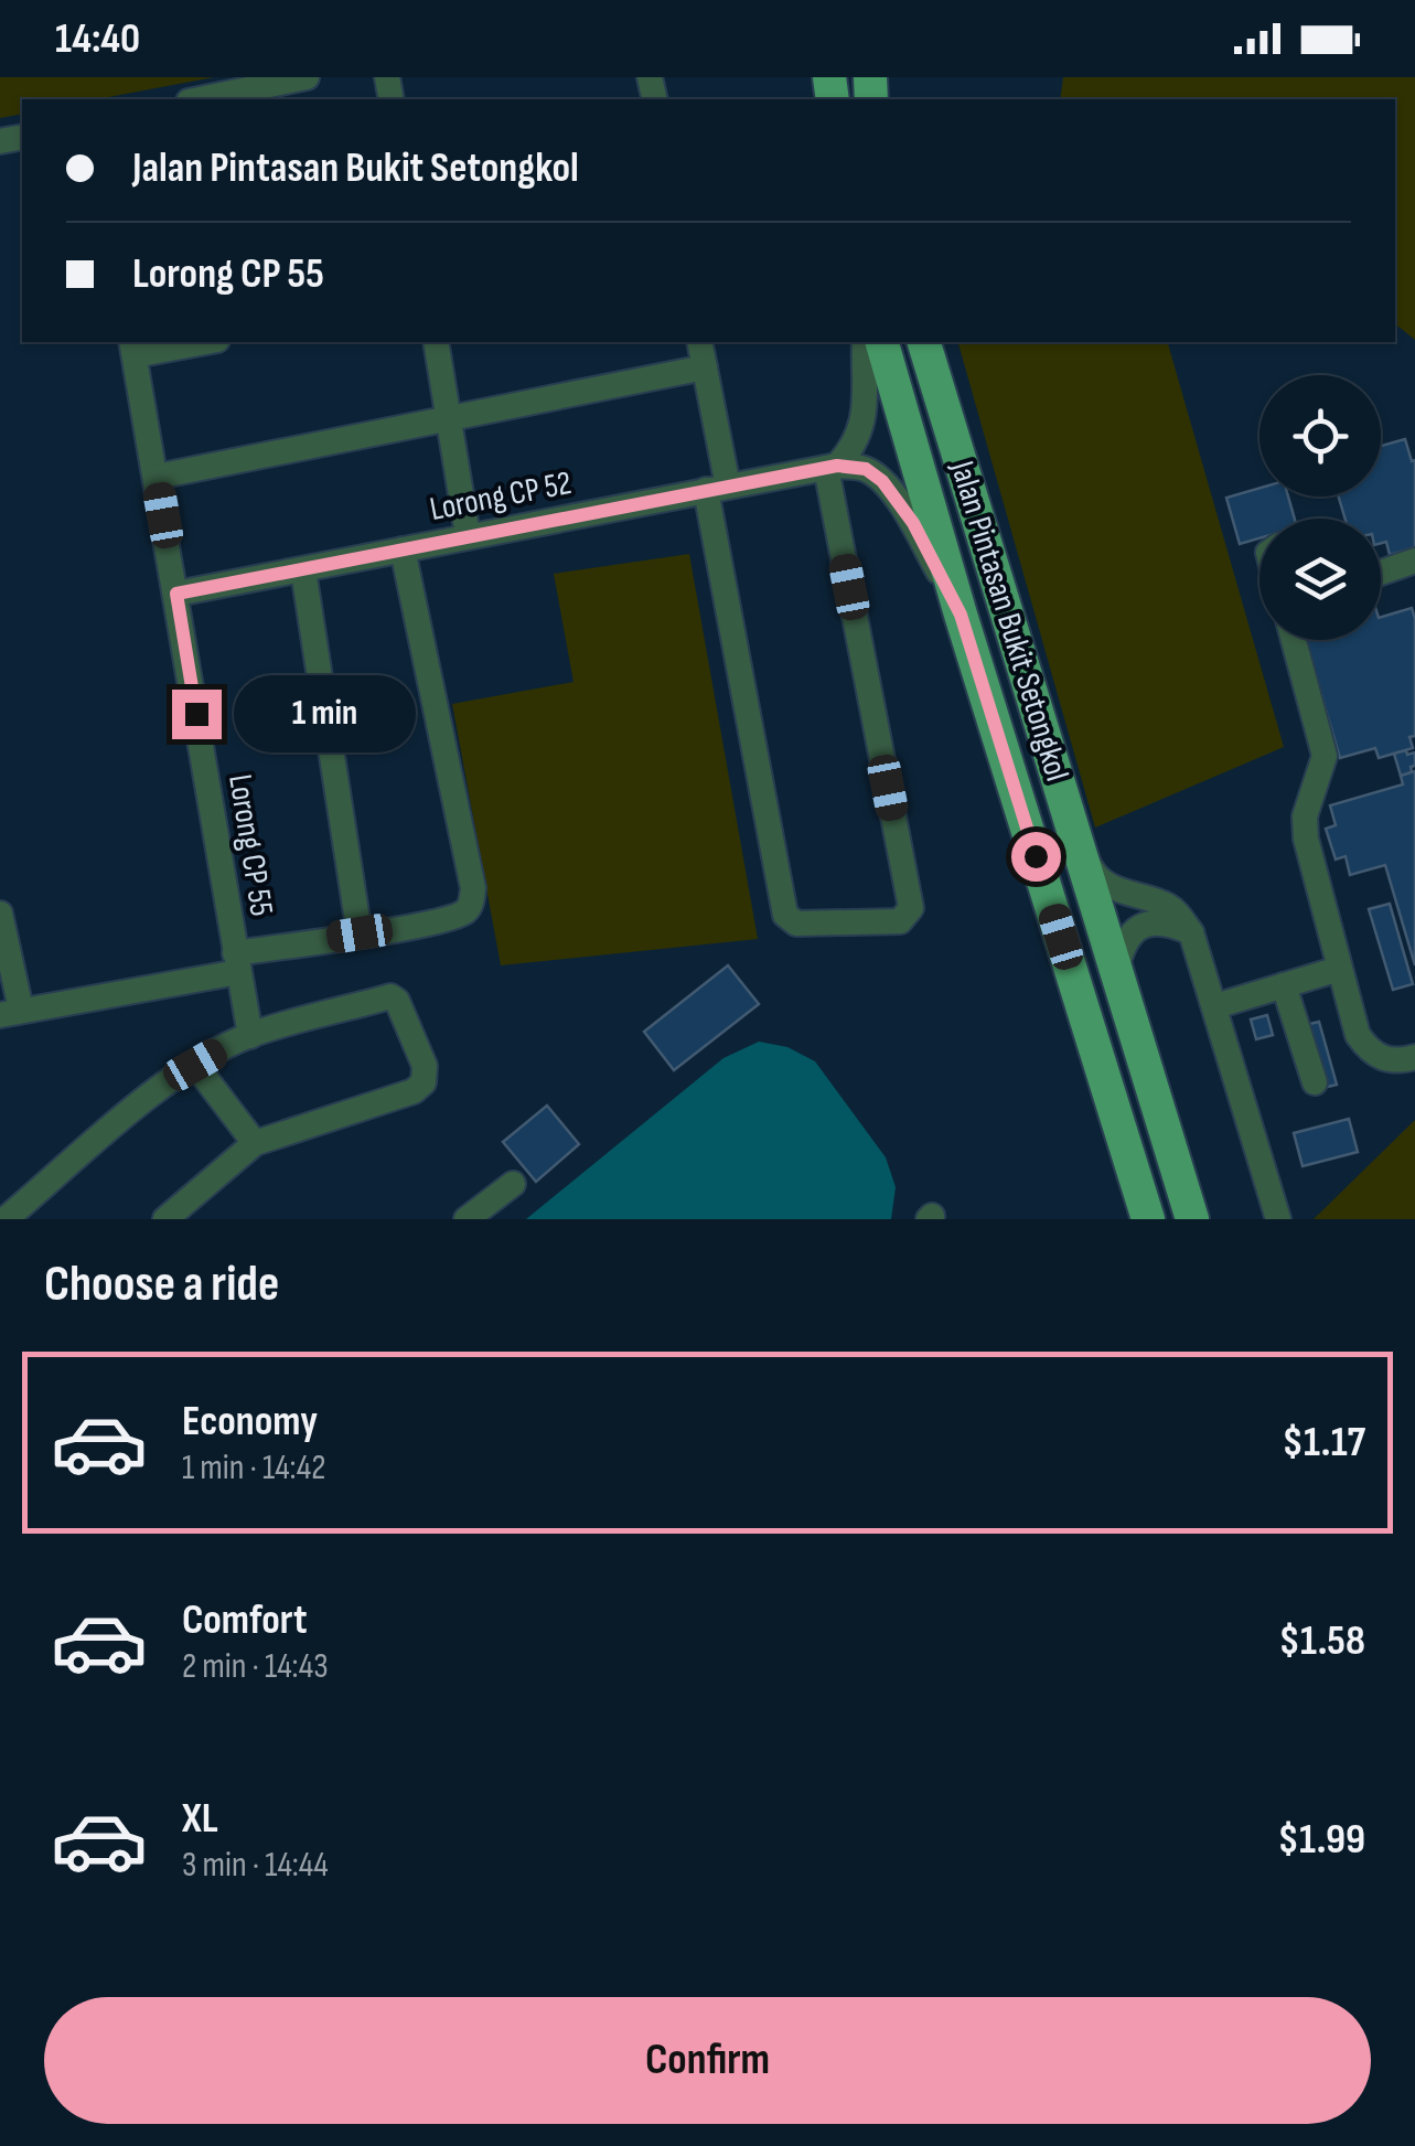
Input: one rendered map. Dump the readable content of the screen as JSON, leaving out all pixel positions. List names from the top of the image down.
{
  "streets": {
    "main road": ["Jalan Pintasan Bukit Setongkol"],
    "street": ["Lorong CP 52", "Lorong CP 55"]
  },
  "crossings": [
    ["Lorong CP 52", "Lorong CP 55"]
  ],
  "page": {
    "status": "14:40",
    "banner": ["Jalan Pintasan Bukit Setongkol", "Lorong CP 55"],
    "bubble": "1 min",
    "heading": "Choose a ride",
    "list": [
      {
        "name": "Economy",
        "note": "1 min · 14:42",
        "value": "$1.17"
      },
      {
        "name": "Comfort",
        "note": "2 min · 14:43",
        "value": "$1.58"
      },
      {
        "name": "XL",
        "note": "3 min · 14:44",
        "value": "$1.99"
      }
    ],
    "buttons": "Confirm"
  }
}
